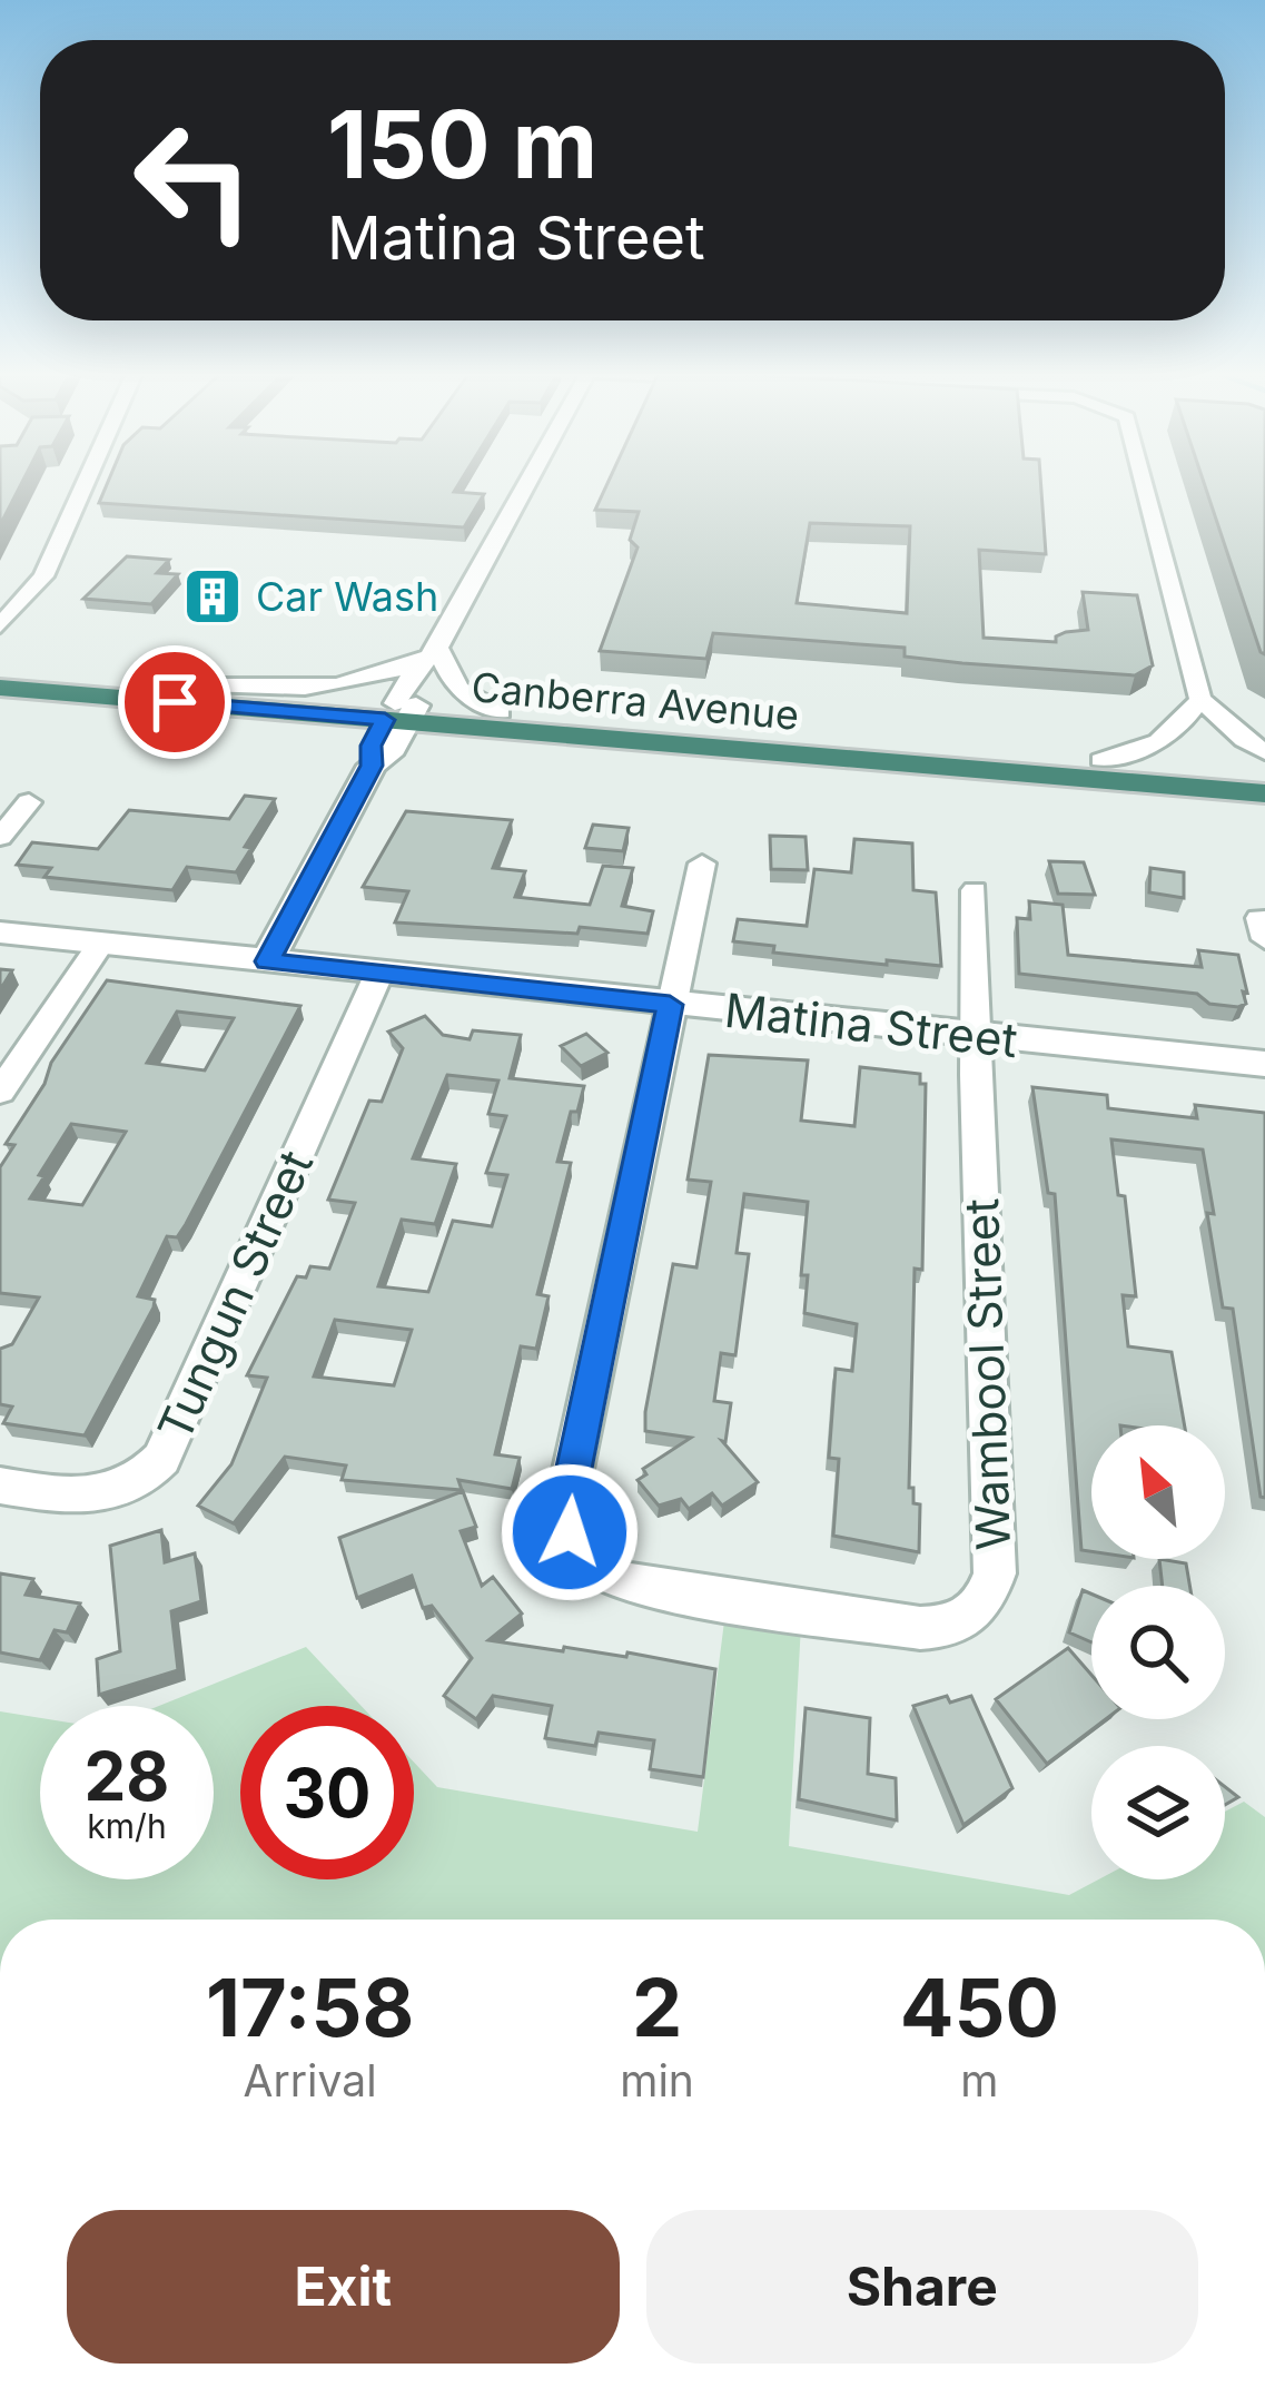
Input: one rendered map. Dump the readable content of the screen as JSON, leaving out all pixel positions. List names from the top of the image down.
{
  "streets": {
    "highway": ["Canberra Avenue"],
    "street": ["Matina Street", "Tungun Street", "Wambool Street"]
  },
  "crossings": [
    ["Matina Street", "Tungun Street"],
    ["Matina Street", "Wambool Street"]
  ],
  "places": {
    "building": ["Car Wash"]
  },
  "north": "top left",
  "page": {
    "turn": ["150 m", "Matina Street"],
    "speed": "28 km/h",
    "limit": "30",
    "eta": [
      "17:58",
      "Arrival",
      "2",
      "min",
      "450",
      "m"
    ],
    "buttons": ["Exit", "Share"]
  }
}
